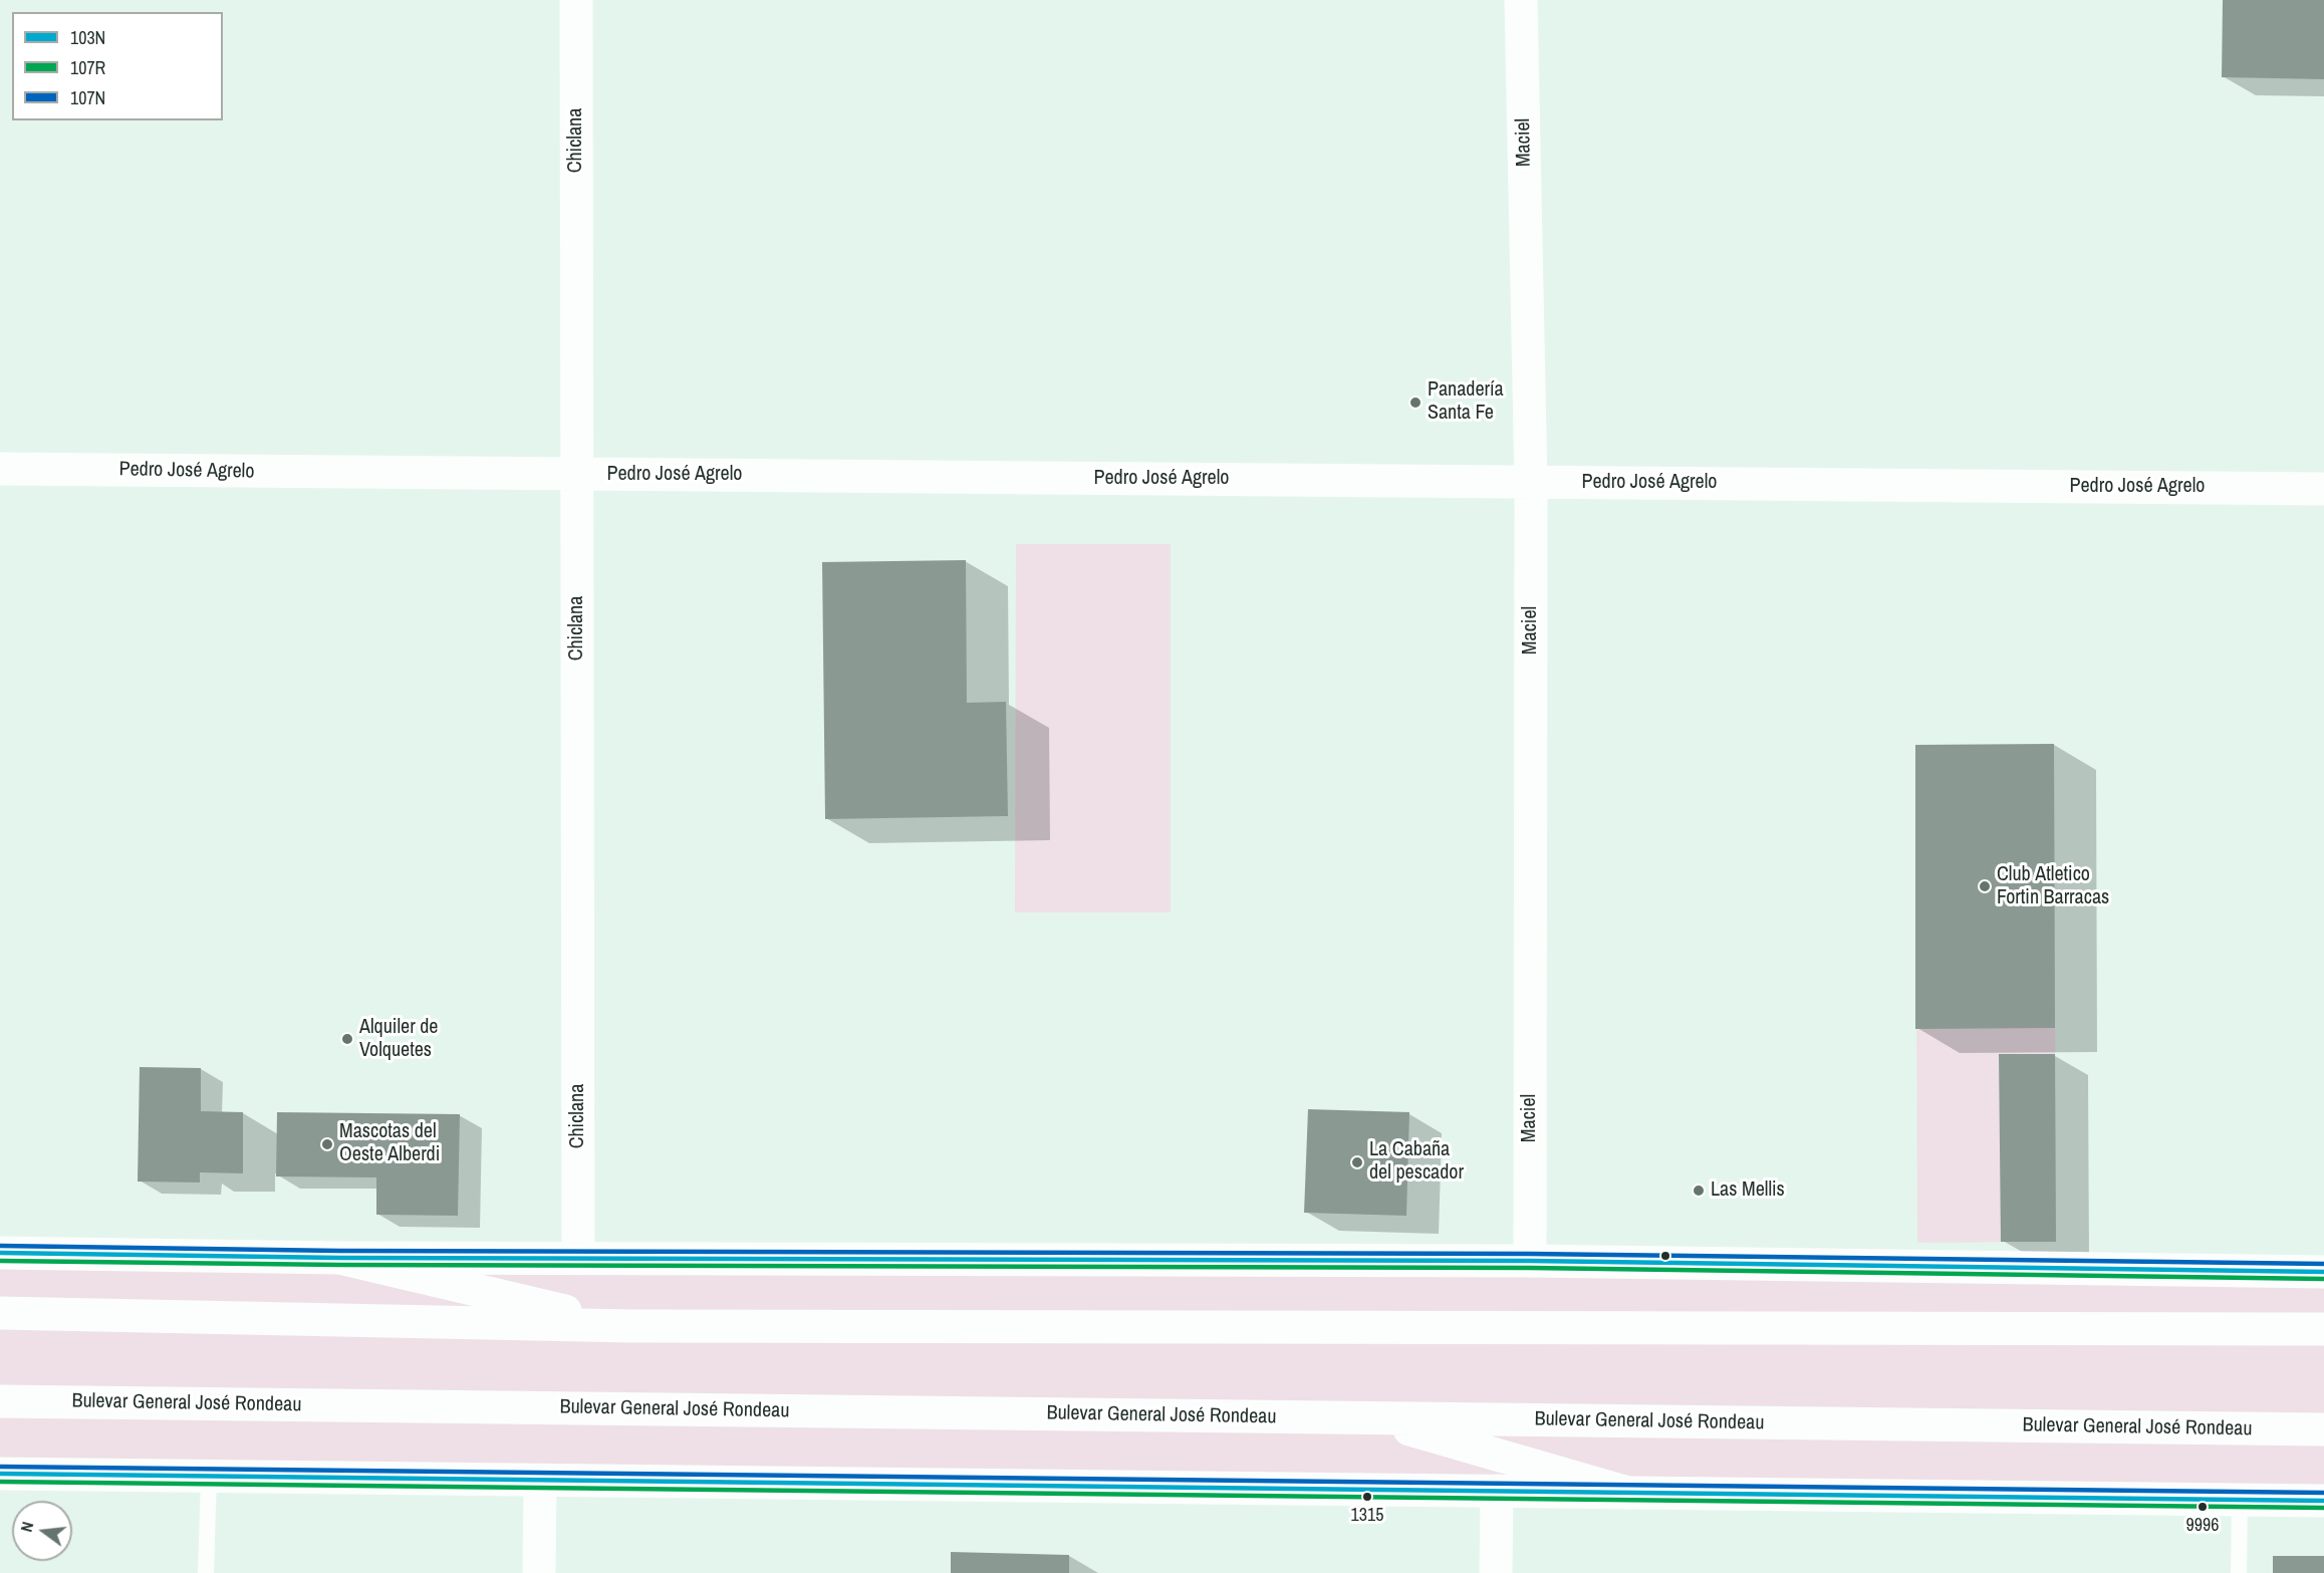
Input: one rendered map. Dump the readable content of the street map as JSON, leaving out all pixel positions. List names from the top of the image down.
{
  "streets": {
    "main road": [
      "Chiclana",
      "Maciel",
      "Pedro José Agrelo",
      "Bulevar General José Rondeau"
    ]
  },
  "crossings": [
    ["Chiclana", "Pedro José Agrelo"],
    ["Maciel", "Pedro José Agrelo"]
  ],
  "places": [
    "Panadería Santa Fe",
    "Club Atletico Fortin Barracas",
    "Alquiler de Volquetes",
    "Mascotas del Oeste Alberdi",
    "La Cabaña del pescador",
    "Las Mellis",
    "1315",
    "9996"
  ],
  "lines": ["transit line 107N", "transit line 103N", "transit line 107R"],
  "legend": ["103N", "107R", "107N"],
  "north": "left"
}
